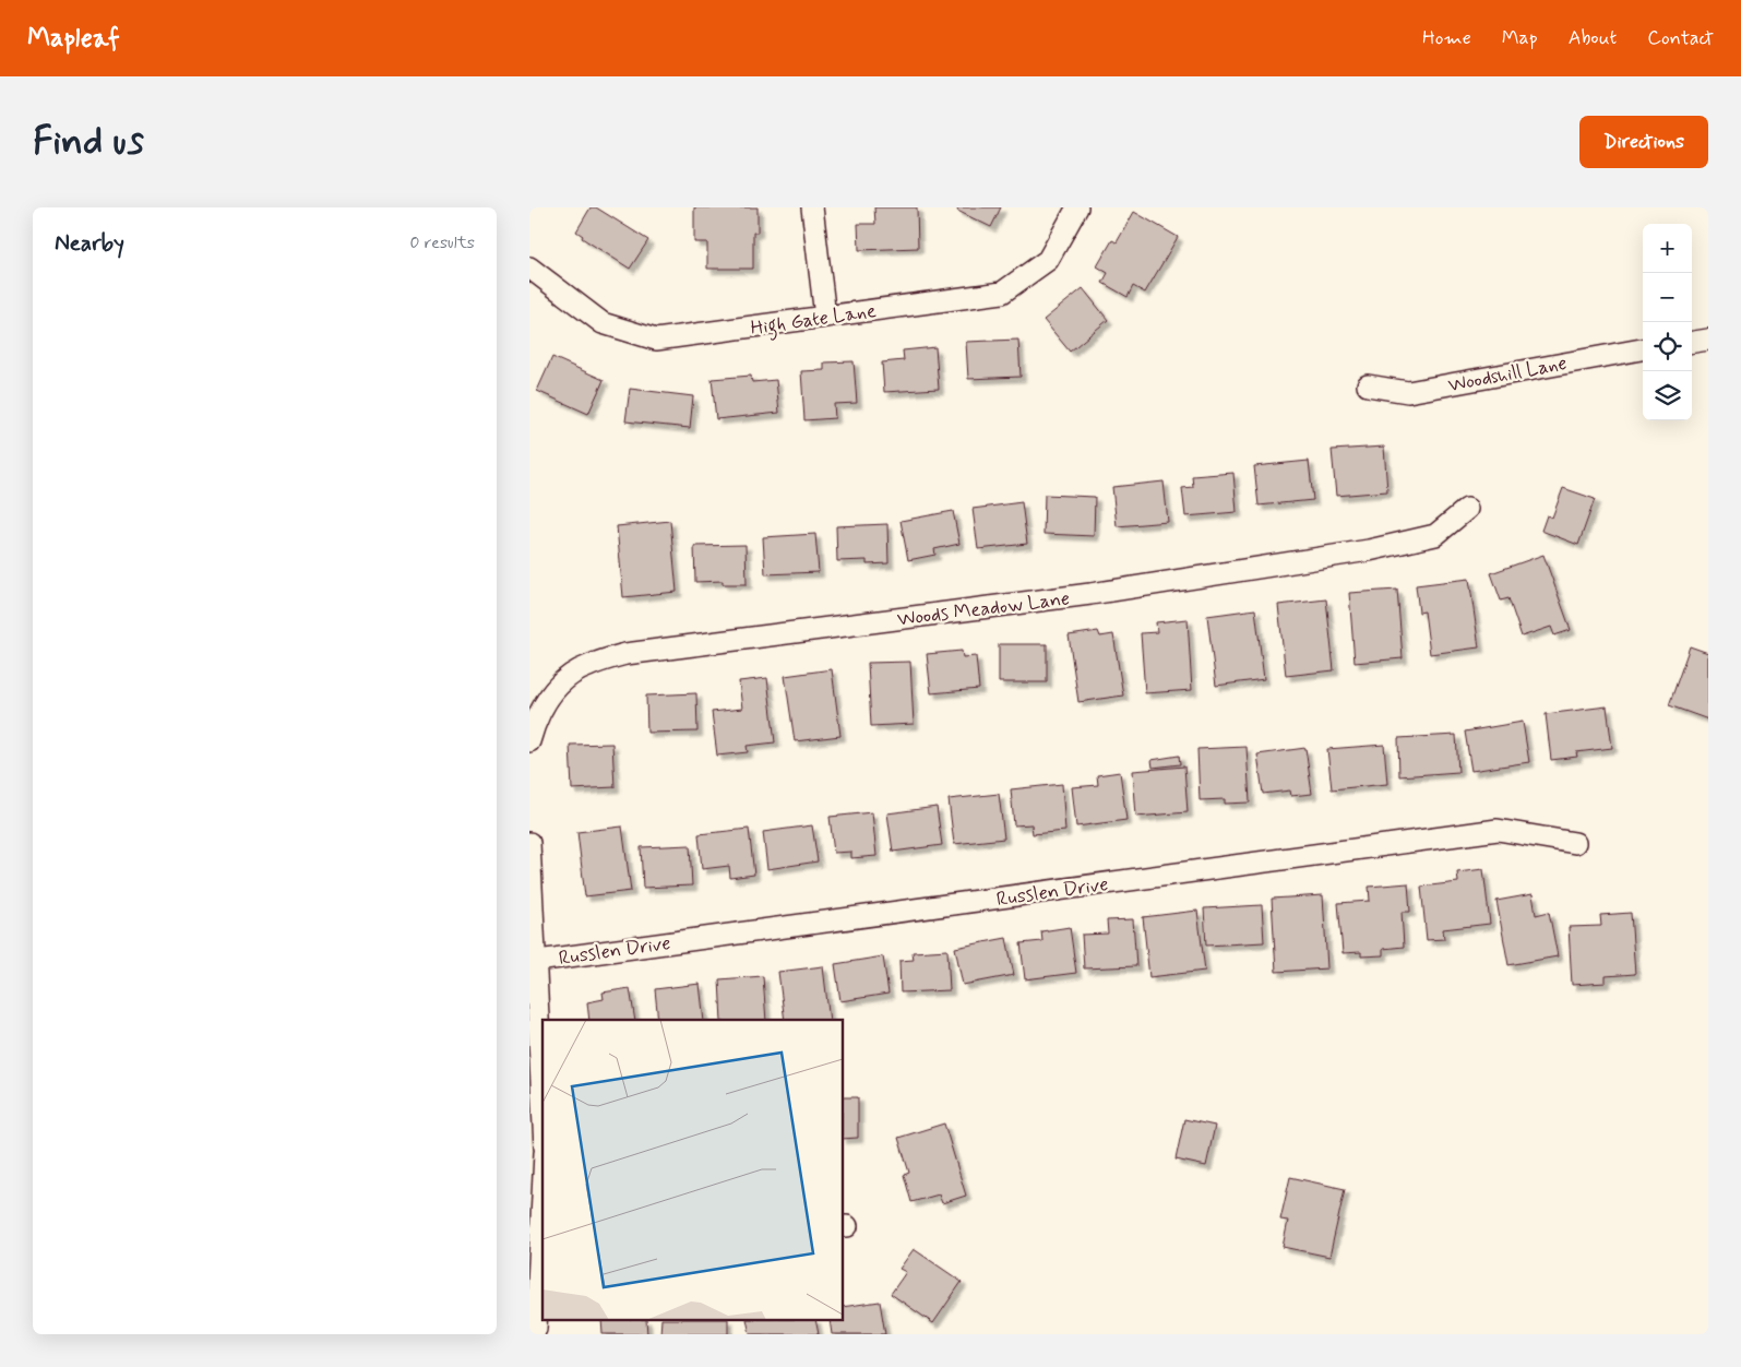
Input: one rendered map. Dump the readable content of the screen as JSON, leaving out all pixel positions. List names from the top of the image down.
{
  "streets": {
    "street": [
      "High Gate Lane",
      "Woodshill Lane",
      "Woods Meadow Lane",
      "Russlen Drive"
    ]
  },
  "page": {
    "header": "Mapleaf",
    "nav": [
      "Home",
      "Map",
      "About",
      "Contact"
    ],
    "buttons": "Directions",
    "title": "Find us",
    "heading": ["Nearby", "0 results"],
    "map_buttons": ["+", "−"]
  }
}
